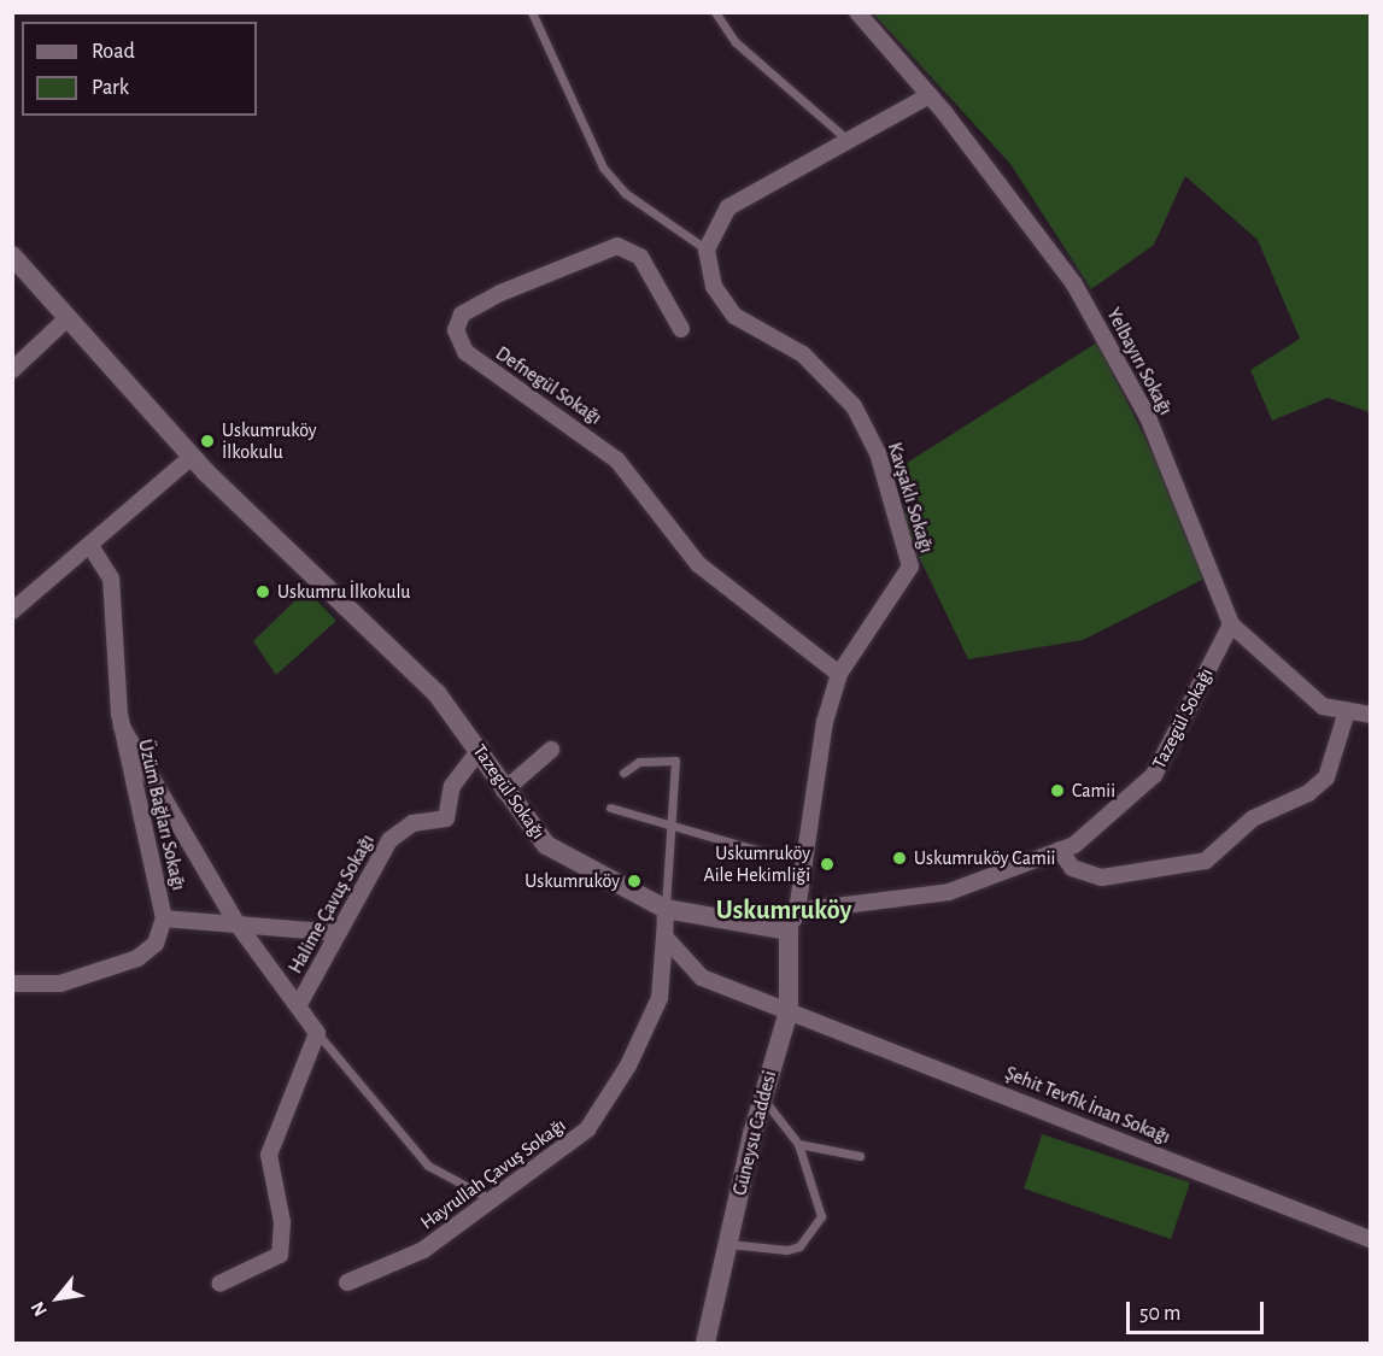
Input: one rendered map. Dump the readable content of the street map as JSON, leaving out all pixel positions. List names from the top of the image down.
{
  "streets": {
    "street": [
      "Yelbayırı Sokağı",
      "Defnegül Sokağı",
      "Kavşaklı Sokağı",
      "Tazegül Sokağı",
      "Üzüm Bağları Sokağı",
      "Halime Çavuş Sokağı",
      "Şehit Tevfik İnan Sokağı",
      "Güneysu Caddesi",
      "Hayrullah Çavuş Sokağı"
    ]
  },
  "crossings": [
    ["Yelbayırı Sokağı", "Tazegül Sokağı"],
    ["Defnegül Sokağı", "Kavşaklı Sokağı"],
    ["Kavşaklı Sokağı", "Tazegül Sokağı"],
    ["Kavşaklı Sokağı", "Güneysu Caddesi"],
    ["Tazegül Sokağı", "Halime Çavuş Sokağı"],
    ["Tazegül Sokağı", "Güneysu Caddesi"],
    ["Tazegül Sokağı", "Hayrullah Çavuş Sokağı"],
    ["Şehit Tevfik İnan Sokağı", "Güneysu Caddesi"],
    ["Şehit Tevfik İnan Sokağı", "Hayrullah Çavuş Sokağı"]
  ],
  "districts": ["Uskumruköy"],
  "places": [
    "Uskumruköy İlkokulu",
    "Uskumru İlkokulu",
    "Camii",
    "Uskumruköy Camii",
    "Uskumruköy Aile Hekimliği",
    "Uskumruköy"
  ],
  "legend": ["Road", "Park"],
  "scale_bar": "50 m",
  "north": "bottom left"
}
